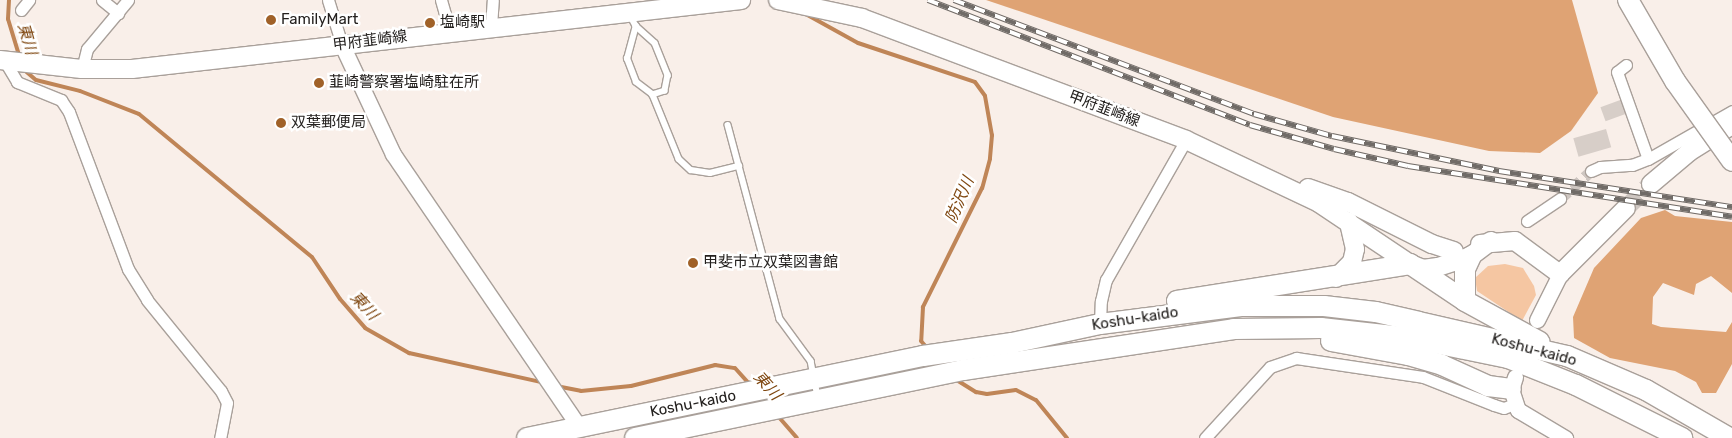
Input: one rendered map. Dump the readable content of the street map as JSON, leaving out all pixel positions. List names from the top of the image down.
{
  "streets": {
    "highway": ["Koshu-kaido"],
    "main road": ["甲府韮崎線"]
  },
  "water": ["東川", "防沢川"],
  "places": [
    "FamilyMart",
    "塩崎駅",
    "韮崎警察署塩崎駐在所",
    "双葉郵便局",
    "甲斐市立双葉図書館"
  ]
}
